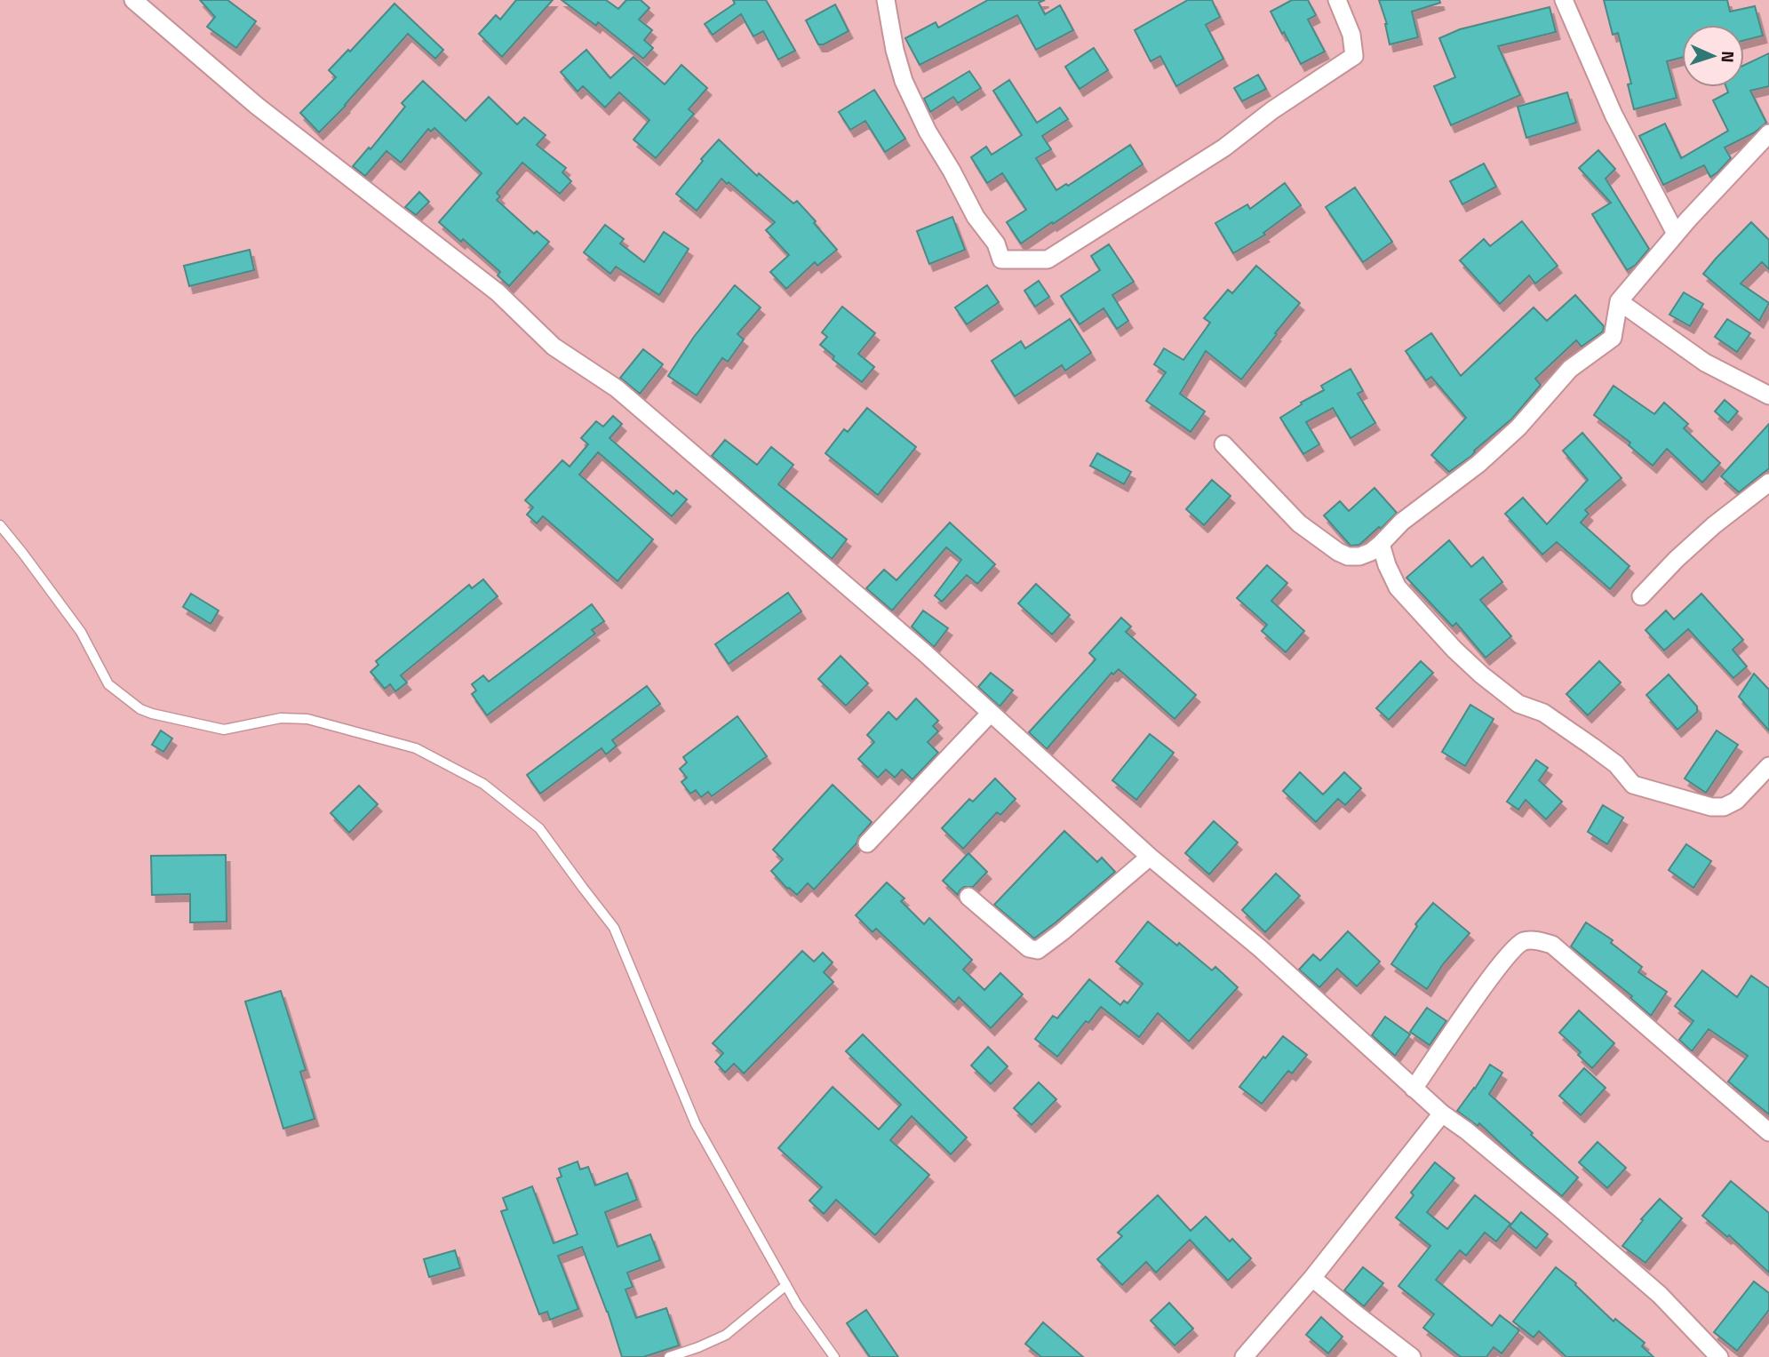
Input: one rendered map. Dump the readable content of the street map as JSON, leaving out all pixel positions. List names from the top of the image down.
{
  "north": "right"
}
